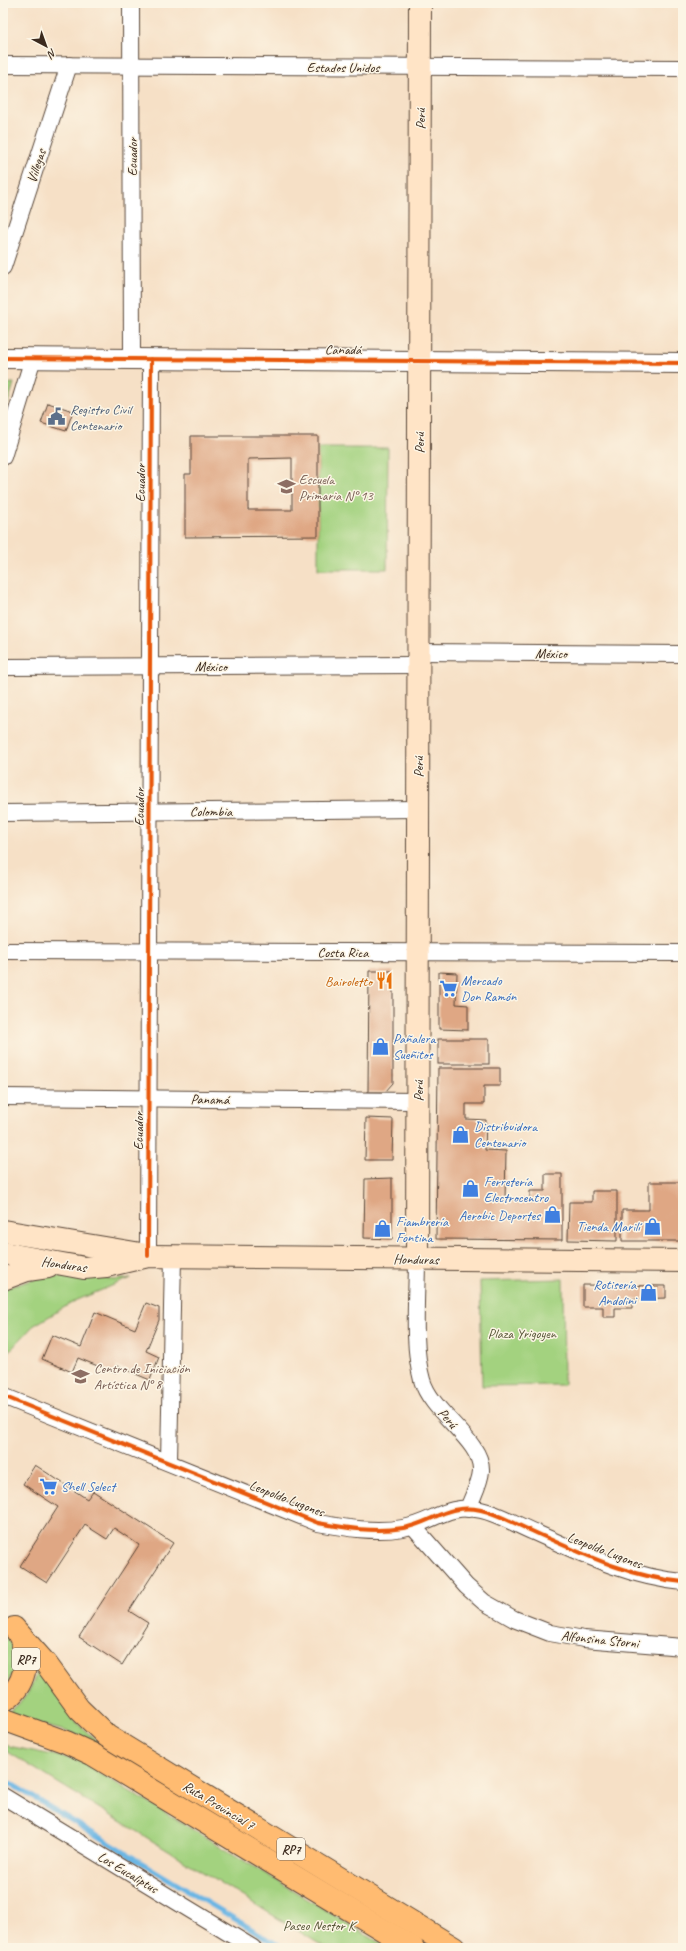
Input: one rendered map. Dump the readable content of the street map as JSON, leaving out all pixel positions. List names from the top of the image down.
{
  "streets": {
    "highway": ["RP7", "Ruta Provincial 7"],
    "main road": ["Perú", "Honduras"],
    "street": [
      "Estados Unidos",
      "Ecuador",
      "Villegas",
      "Canadá",
      "México",
      "Colombia",
      "Costa Rica",
      "Panamá",
      "Leopoldo Lugones",
      "Alfonsina Storni",
      "Los Eucaliptus"
    ]
  },
  "crossings": [
    ["Estados Unidos", "Perú"],
    ["Estados Unidos", "Ecuador"],
    ["Estados Unidos", "Villegas"],
    ["Perú", "Canadá"],
    ["Perú", "México"],
    ["Perú", "Colombia"],
    ["Perú", "Costa Rica"],
    ["Perú", "Panamá"],
    ["Perú", "Honduras"],
    ["Perú", "Leopoldo Lugones"],
    ["Ecuador", "Canadá"],
    ["Ecuador", "México"],
    ["Ecuador", "Colombia"],
    ["Ecuador", "Costa Rica"],
    ["Ecuador", "Panamá"],
    ["Ecuador", "Honduras"],
    ["Leopoldo Lugones", "Alfonsina Storni"],
    ["RP7", "Ruta Provincial 7"]
  ],
  "parks": ["Plaza Yrigoyen", "Paseo Nestor K"],
  "places": {
    "public building": ["Registro Civil Centenario"],
    "school or university": ["Escuela Primaria N° 13", "Centro de Iniciación Artística N° 8"],
    "restaurant": ["Bairoletto"],
    "supermarket": ["Mercado Don Ramón", "Shell Select"],
    "shop": [
      "Pañalera Sueñitos",
      "Distribuidora Centenario",
      "Ferretería Electrocentro",
      "Aerobic Deportes",
      "Tienda Marilí",
      "Fiambrería Fontina",
      "Rotisería Andolini"
    ]
  },
  "north": "bottom right"
}
